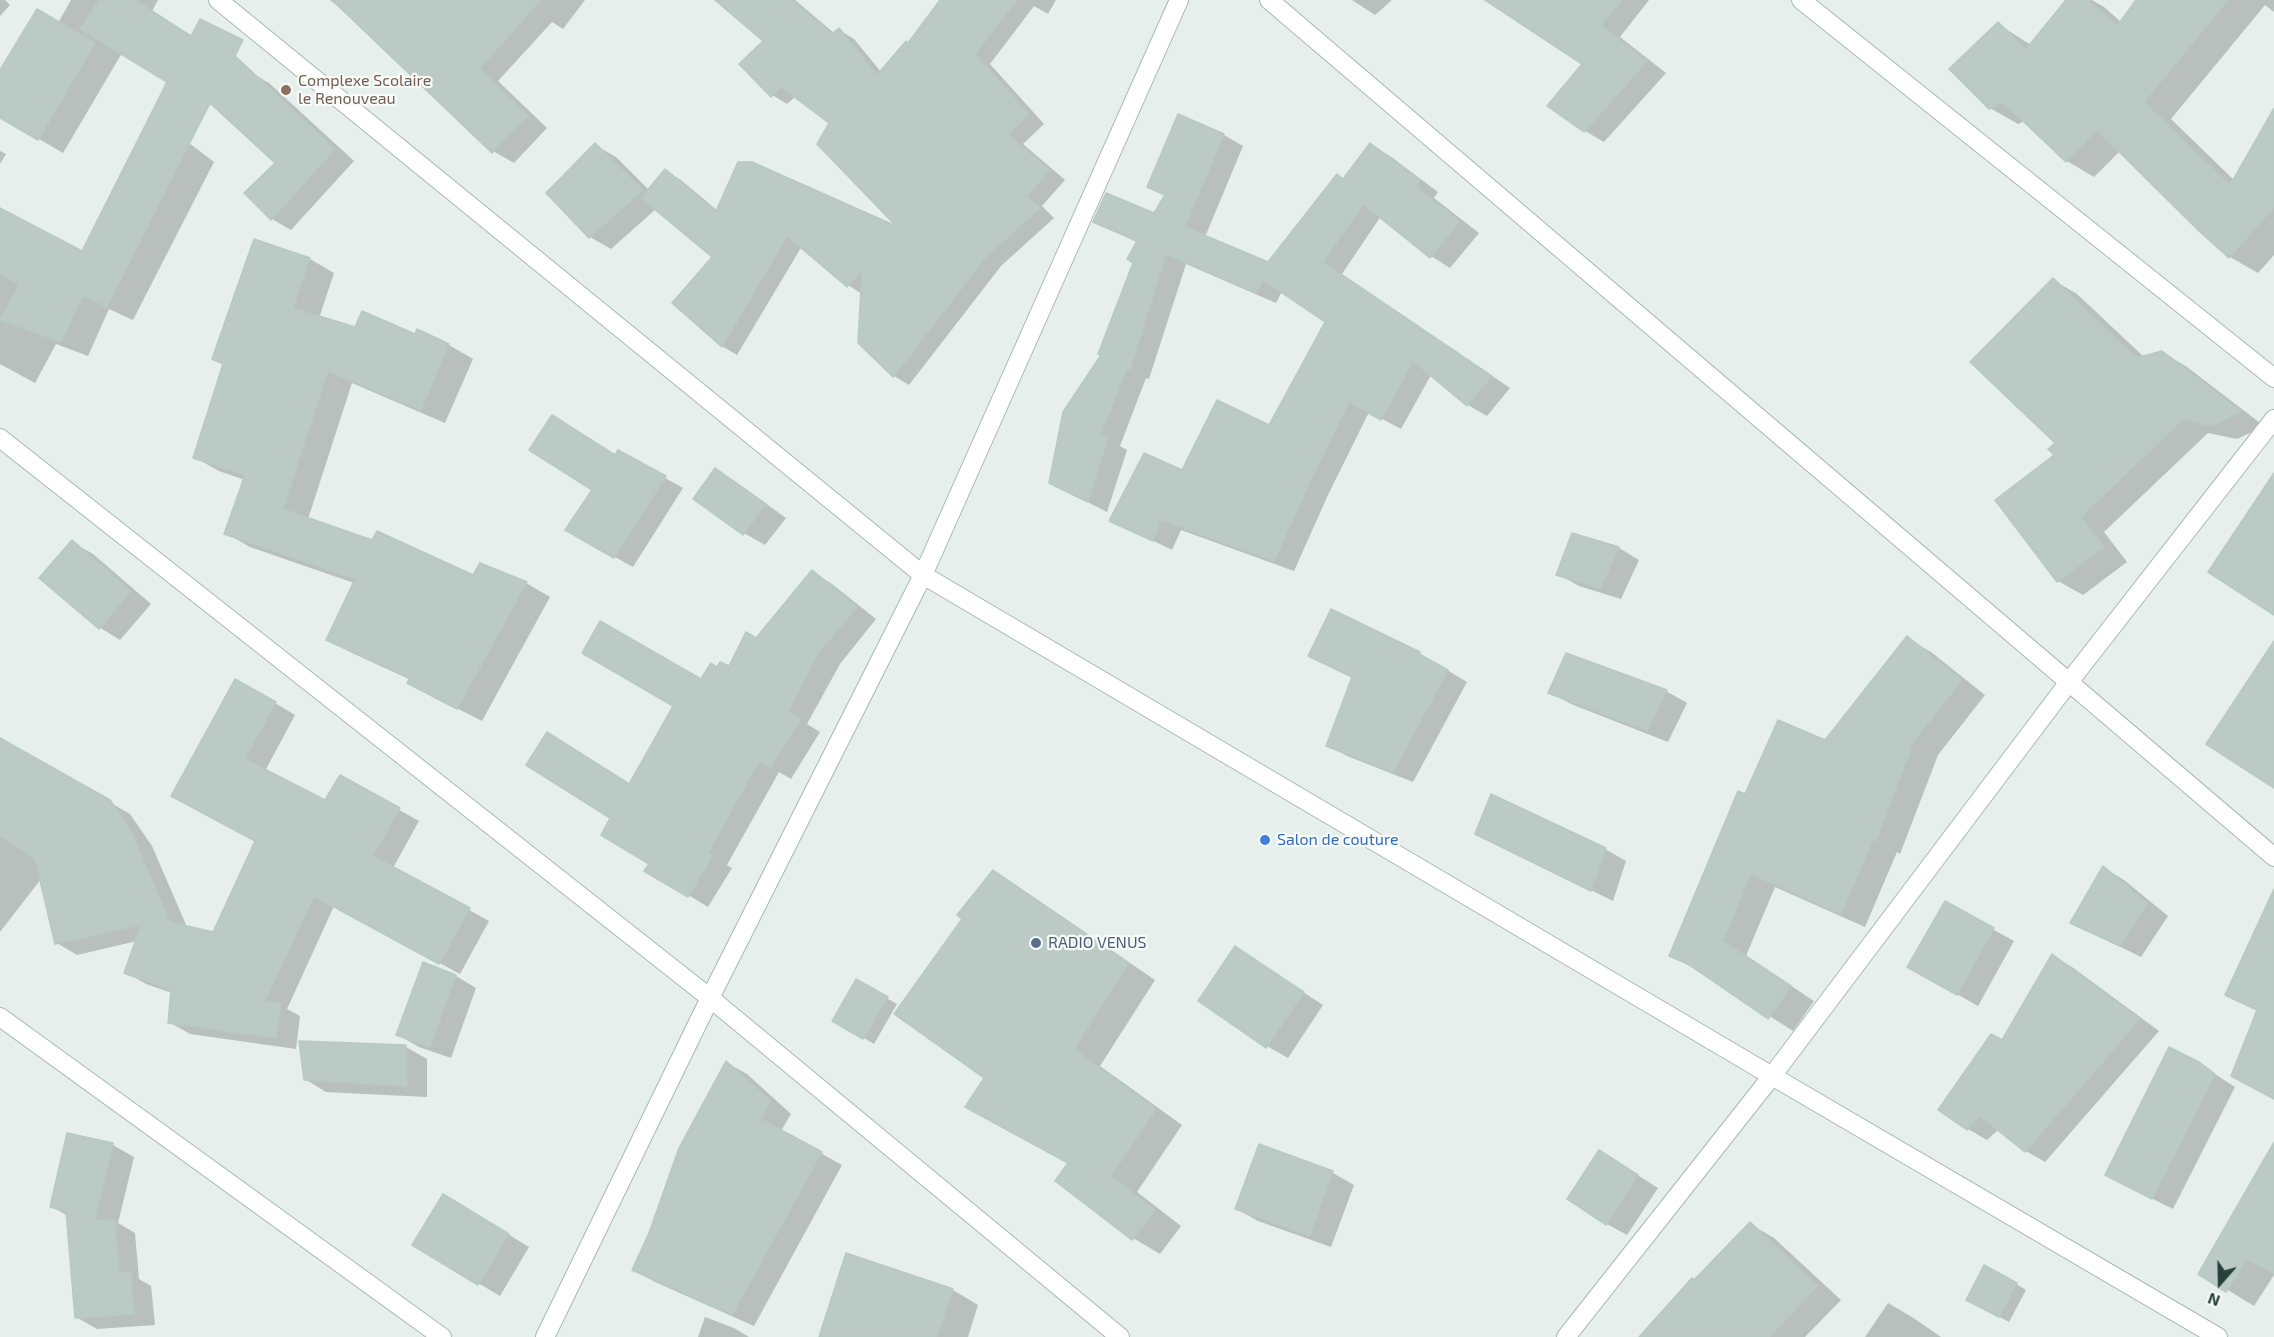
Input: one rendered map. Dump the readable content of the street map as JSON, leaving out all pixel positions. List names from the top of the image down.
{
  "places": ["Complexe Scolaire le Renouveau", "Salon de couture", "RADIO VENUS"],
  "north": "bottom"
}
